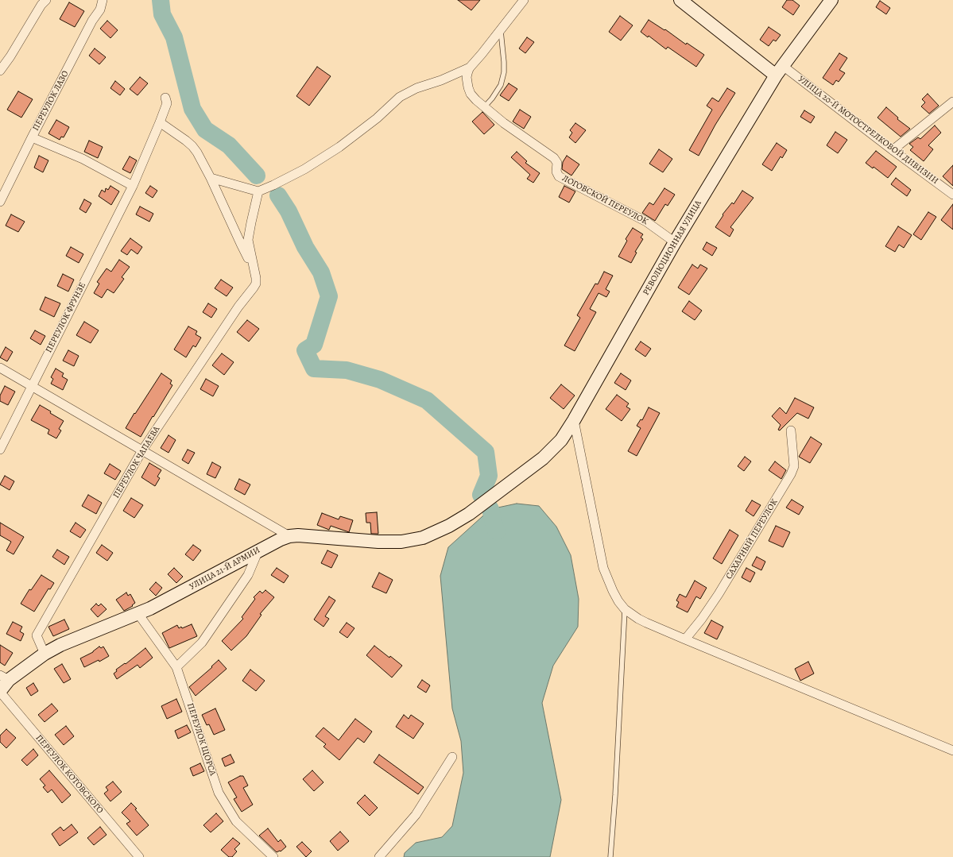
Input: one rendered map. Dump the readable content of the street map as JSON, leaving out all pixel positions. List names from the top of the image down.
{
  "streets": {
    "main road": ["УЛИЦА 20-Й МОТОСТРЕЛКОВОЙ ДИВИЗИИ", "РЕВОЛЮЦИОННАЯ УЛИЦА", "УЛИЦА 21-Й АРМИИ"],
    "street": [
      "ПЕРЕУЛОК ЛАЗО",
      "ЛОГОВСКОЙ ПЕРЕУЛОК",
      "ПЕРЕУЛОК ФРУНЗЕ",
      "ПЕРЕУЛОК ЧАПАЕВА",
      "САХАРНЫЙ ПЕРЕУЛОК",
      "ПЕРЕУЛОК ЩОРСА",
      "ПЕРЕУЛОК КОТОВСКОГО"
    ]
  },
  "crossings": [
    ["УЛИЦА 20-Й МОТОСТРЕЛКОВОЙ ДИВИЗИИ", "РЕВОЛЮЦИОННАЯ УЛИЦА"],
    ["ЛОГОВСКОЙ ПЕРЕУЛОК", "РЕВОЛЮЦИОННАЯ УЛИЦА"],
    ["РЕВОЛЮЦИОННАЯ УЛИЦА", "УЛИЦА 21-Й АРМИИ"],
    ["ПЕРЕУЛОК ЧАПАЕВА", "УЛИЦА 21-Й АРМИИ"],
    ["УЛИЦА 21-Й АРМИИ", "ПЕРЕУЛОК ЩОРСА"],
    ["УЛИЦА 21-Й АРМИИ", "ПЕРЕУЛОК КОТОВСКОГО"]
  ]
}
